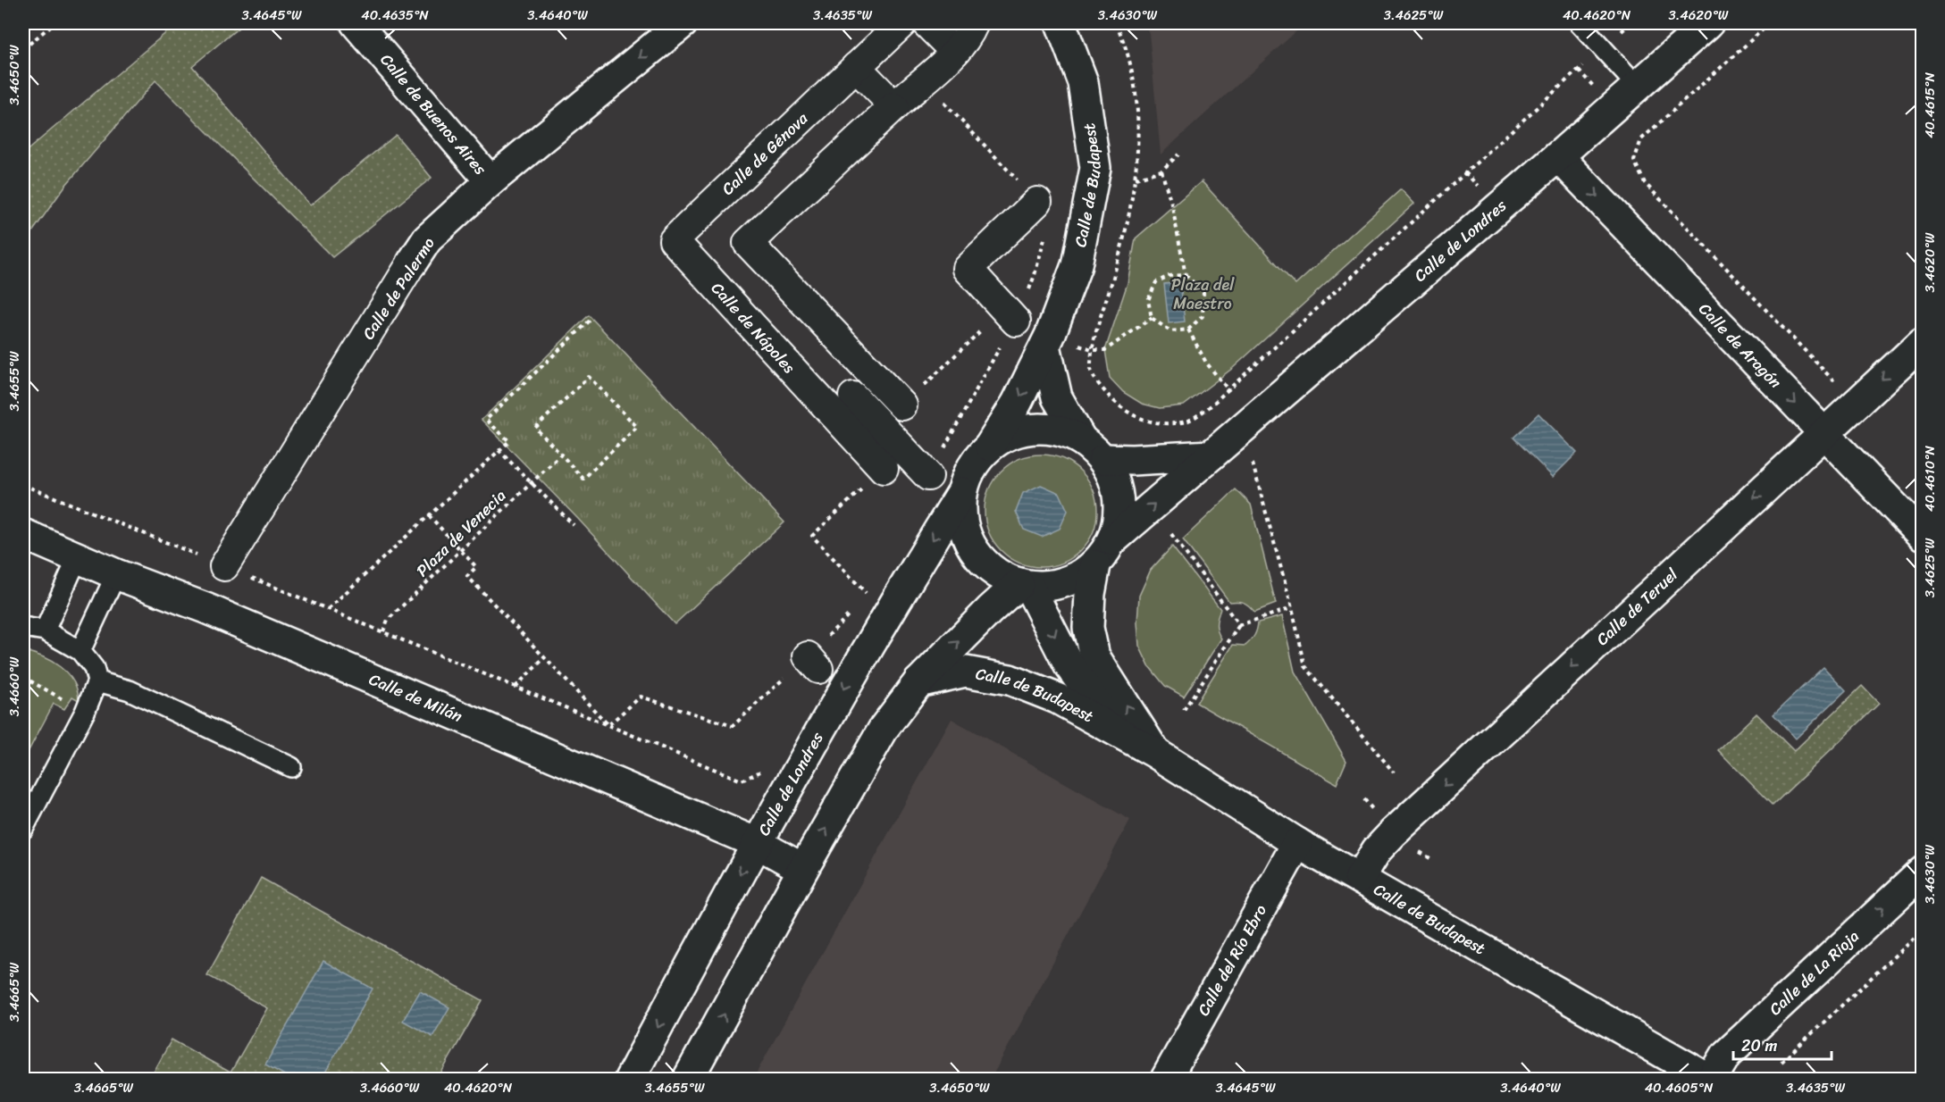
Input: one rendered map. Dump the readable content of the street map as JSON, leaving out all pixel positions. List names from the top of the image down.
{
  "streets": {
    "street": [
      "Calle de Buenos Aires",
      "Calle de Génova",
      "Calle de Budapest",
      "Calle de Londres",
      "Calle de Palermo",
      "Calle de Nápoles",
      "Calle de Aragón",
      "Calle de Teruel",
      "Calle de Milán",
      "Calle del Río Ebro",
      "Calle de La Rioja"
    ],
    "path": ["Plaza de Venecia"]
  },
  "crossings": [
    ["Calle de Buenos Aires", "Calle de Palermo"],
    ["Calle de Génova", "Calle de Nápoles"],
    ["Calle de Budapest", "Calle de Londres"],
    ["Calle de Budapest", "Calle de Teruel"],
    ["Calle de Budapest", "Calle del Río Ebro"],
    ["Calle de Budapest", "Calle de La Rioja"],
    ["Calle de Londres", "Calle de Aragón"],
    ["Calle de Londres", "Calle de Milán"],
    ["Calle de Aragón", "Calle de Teruel"]
  ],
  "one_way": ["Calle de Aragón", "Calle de Teruel", "Calle de La Rioja"],
  "parks": ["Plaza del Maestro"],
  "scale_bar": "20 m",
  "coordinates": [
    "3.4645°W",
    "40.4635°N",
    "3.4640°W",
    "3.4635°W",
    "3.4630°W",
    "3.4625°W",
    "40.4620°N",
    "3.4620°W",
    "3.4650°W",
    "40.4615°N",
    "3.4655°W",
    "40.4610°N",
    "3.4660°W",
    "3.4665°W",
    "40.4605°N"
  ]
}
